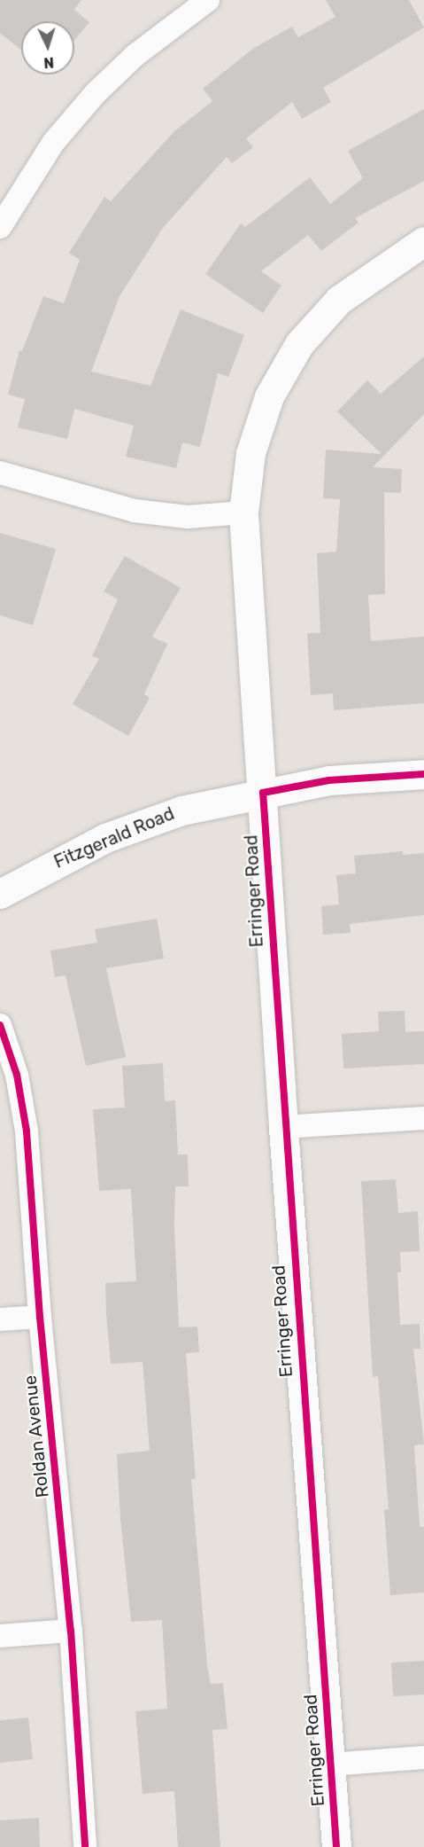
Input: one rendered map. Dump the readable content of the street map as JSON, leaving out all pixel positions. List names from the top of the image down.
{
  "streets": {
    "main road": ["Fitzgerald Road", "Erringer Road"],
    "street": ["Roldan Avenue"]
  },
  "crossings": [
    ["Fitzgerald Road", "Erringer Road"]
  ],
  "north": "bottom"
}
